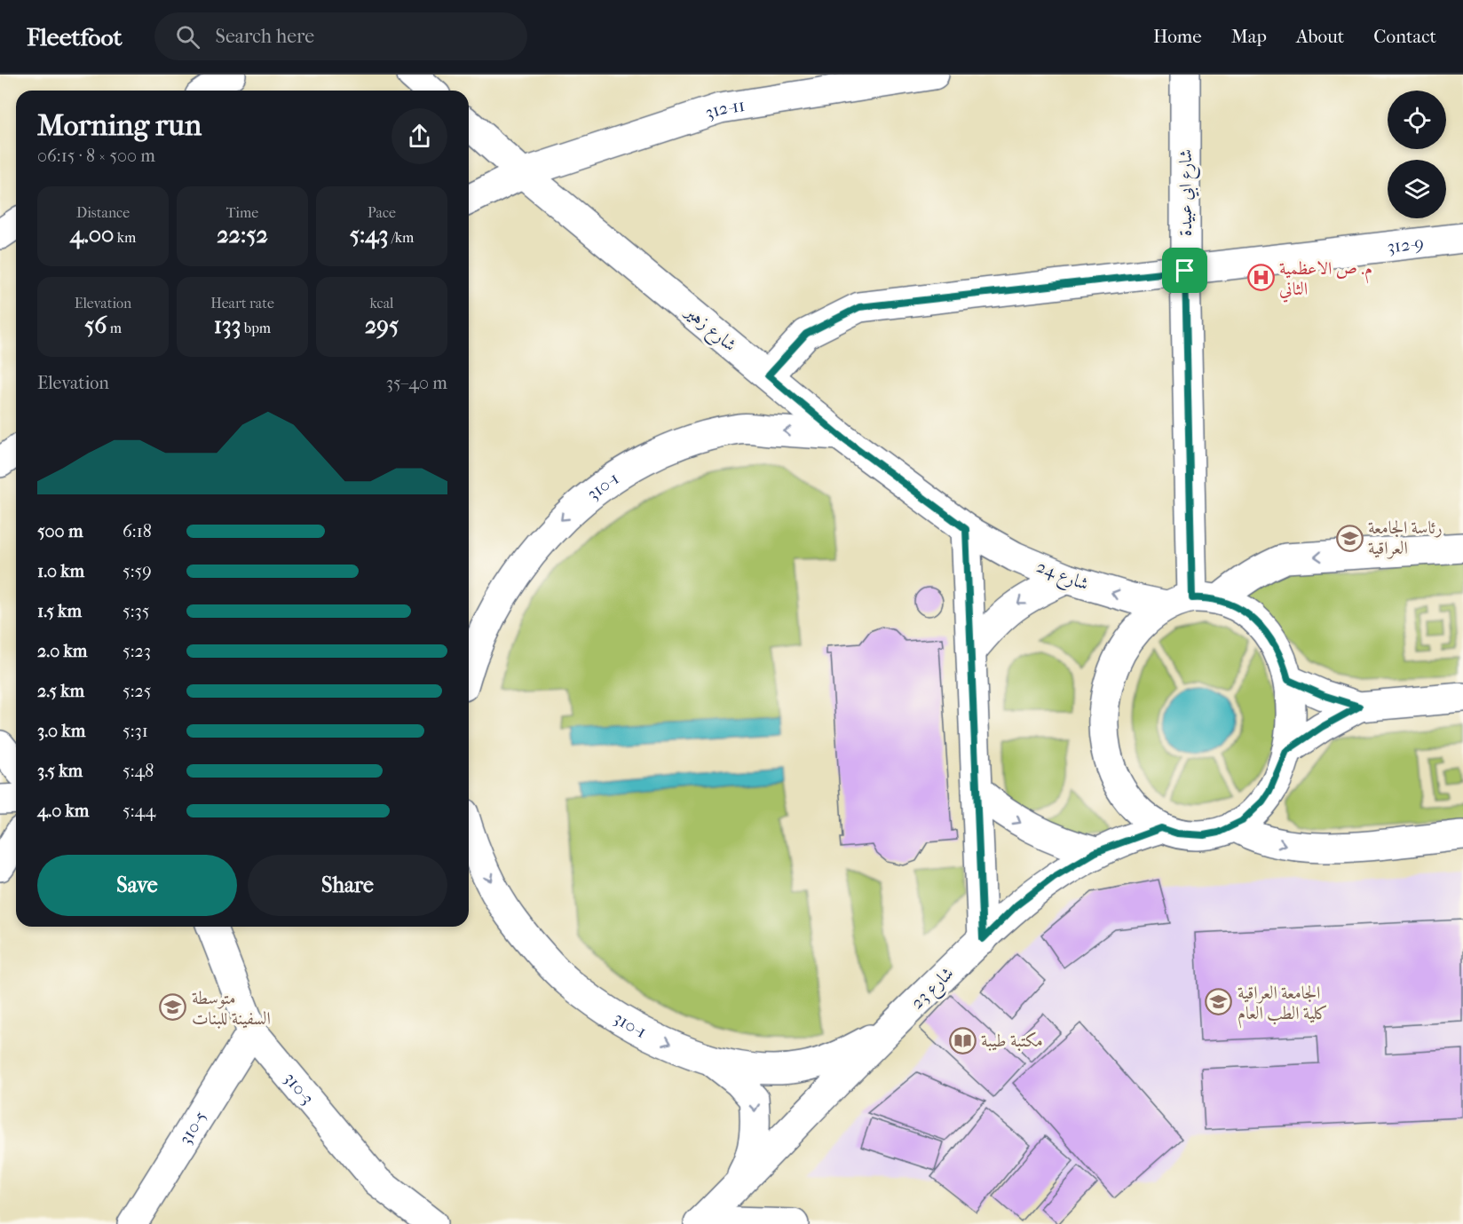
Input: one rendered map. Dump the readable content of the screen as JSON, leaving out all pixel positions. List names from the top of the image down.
{
  "streets": {
    "street": [
      "312-11",
      "شارع ابي عبيدة",
      "312-9",
      "شارع زهير",
      "310-1",
      "شارع 24",
      "شارع 23",
      "310-3",
      "310-5"
    ]
  },
  "crossings": [
    ["312-11", "شارع زهير"],
    ["شارع ابي عبيدة", "312-9"],
    ["شارع ابي عبيدة", "شارع 24"],
    ["312-9", "شارع زهير"],
    ["شارع زهير", "310-1"],
    ["شارع زهير", "شارع 24"],
    ["310-1", "شارع 23"],
    ["310-3", "310-5"]
  ],
  "places": {
    "hospital": ["م. ص الاعظمية الثاني"],
    "school or university": ["رئاسة الجامعة العراقية", "الجامعة العراقية كلية الطب العام", "متوسطة السفينة للبنات"],
    "library": ["مكتبة طيبة"]
  },
  "page": {
    "header": "Fleetfoot",
    "search": "Search here",
    "nav": [
      "Home",
      "Map",
      "About",
      "Contact"
    ],
    "heading": ["Morning run", "06:15 · 8 × 500 m"],
    "stats": [
      ["Distance", "4.00 km"],
      ["Time", "22:52"],
      ["Pace", "5:43 /km"],
      ["Elevation", "56 m"],
      ["Heart rate", "133 bpm"],
      ["kcal", "295"]
    ],
    "chart": ["Elevation", "35–40 m"],
    "list": [
      {
        "name": "500 m",
        "note": "6:18"
      },
      {
        "name": "1.0 km",
        "note": "5:59"
      },
      {
        "name": "1.5 km",
        "note": "5:35"
      },
      {
        "name": "2.0 km",
        "note": "5:23"
      },
      {
        "name": "2.5 km",
        "note": "5:25"
      },
      {
        "name": "3.0 km",
        "note": "5:31"
      },
      {
        "name": "3.5 km",
        "note": "5:48"
      },
      {
        "name": "4.0 km",
        "note": "5:44"
      }
    ],
    "buttons": ["Save", "Share"]
  }
}
